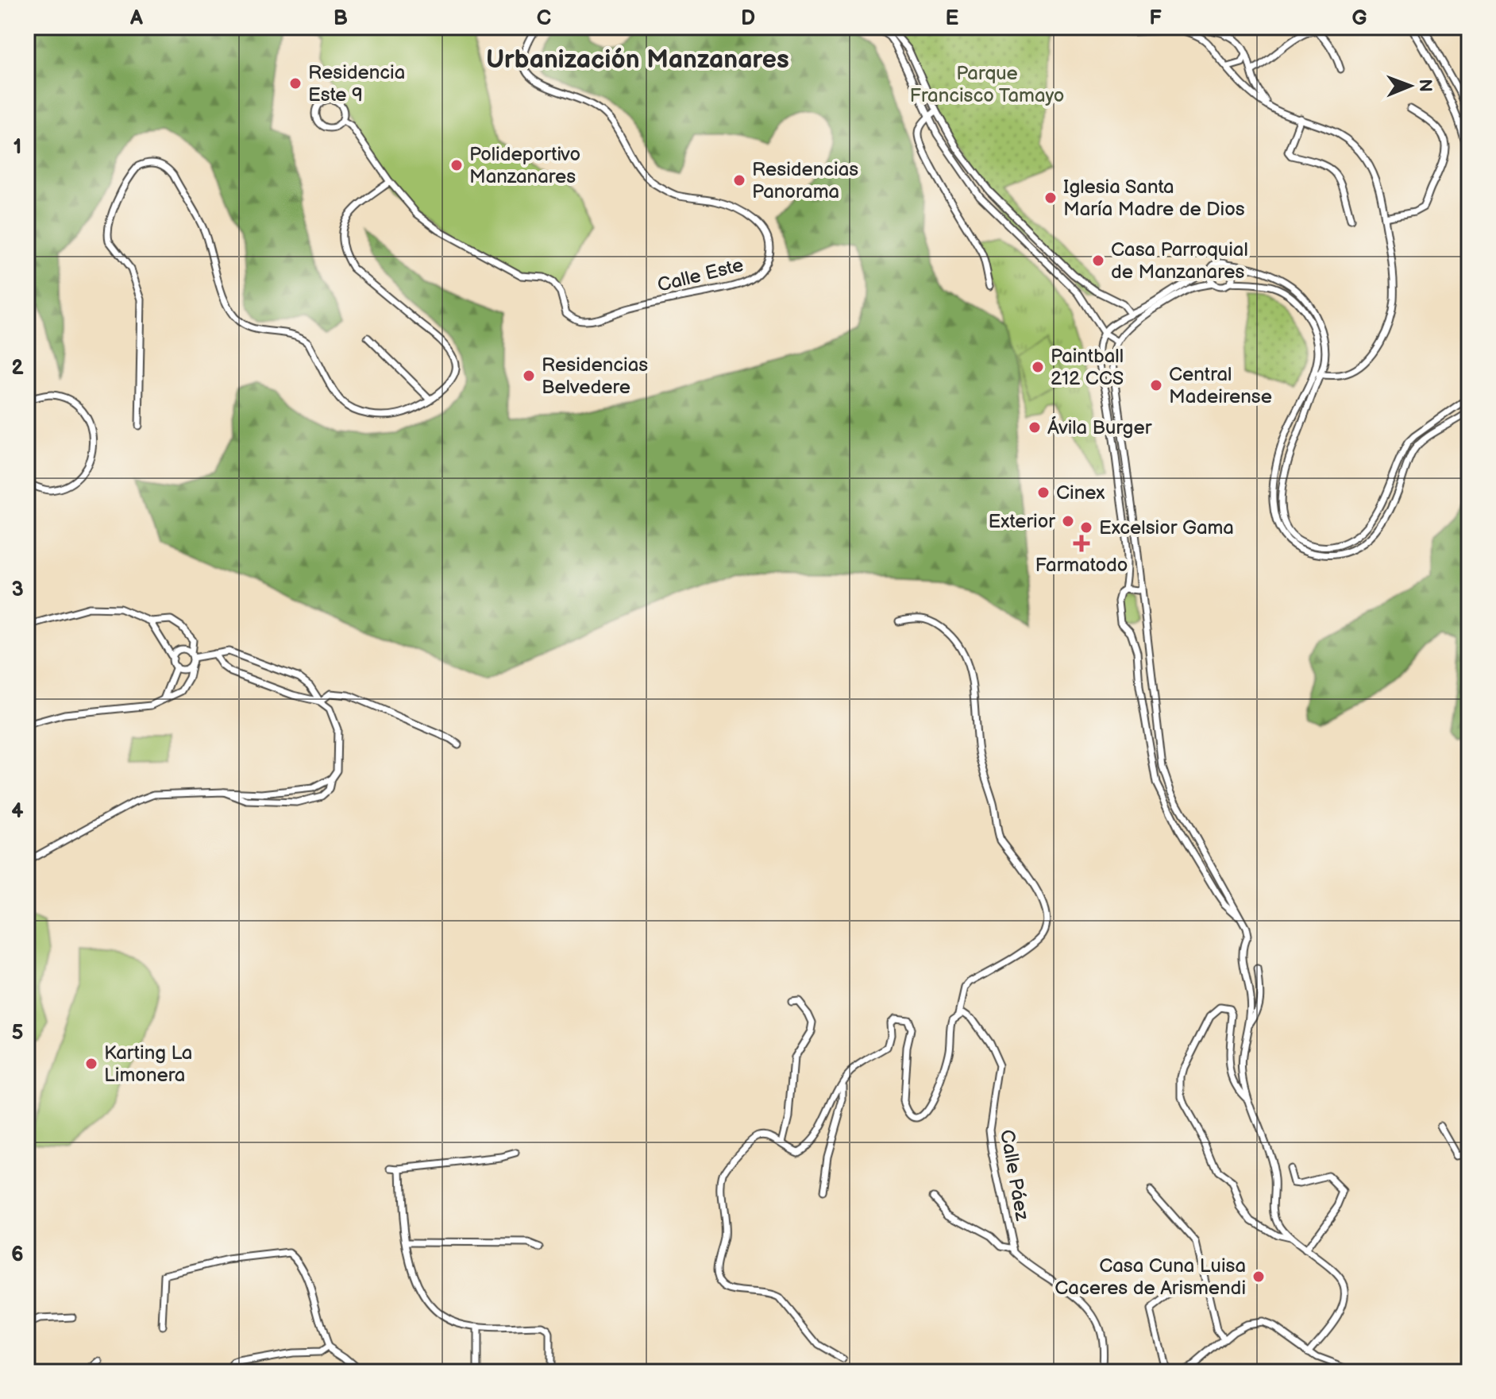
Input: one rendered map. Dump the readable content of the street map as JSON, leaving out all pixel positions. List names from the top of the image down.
{
  "streets": {
    "street": ["Calle Este", "Calle Páez"]
  },
  "districts": ["Urbanización Manzanares"],
  "parks": ["Parque Francisco Tamayo"],
  "places": {
    "other": [
      "Residencia Este 9",
      "Polideportivo Manzanares",
      "Residencias Panorama",
      "Iglesia Santa María Madre de Dios",
      "Casa Parroquial de Manzanares",
      "Paintball 212 CCS",
      "Residencias Belvedere",
      "Central Madeirense",
      "Ávila Burger",
      "Cinex",
      "Exterior",
      "Excelsior Gama",
      "Karting La Limonera",
      "Casa Cuna Luisa Caceres de Arismendi"
    ],
    "health": ["Farmatodo"]
  },
  "north": "right",
  "grid": {
    "columns": [
      "A",
      "B",
      "C",
      "D",
      "E",
      "F",
      "G"
    ],
    "rows": [
      "1",
      "2",
      "3",
      "4",
      "5",
      "6"
    ]
  }
}
